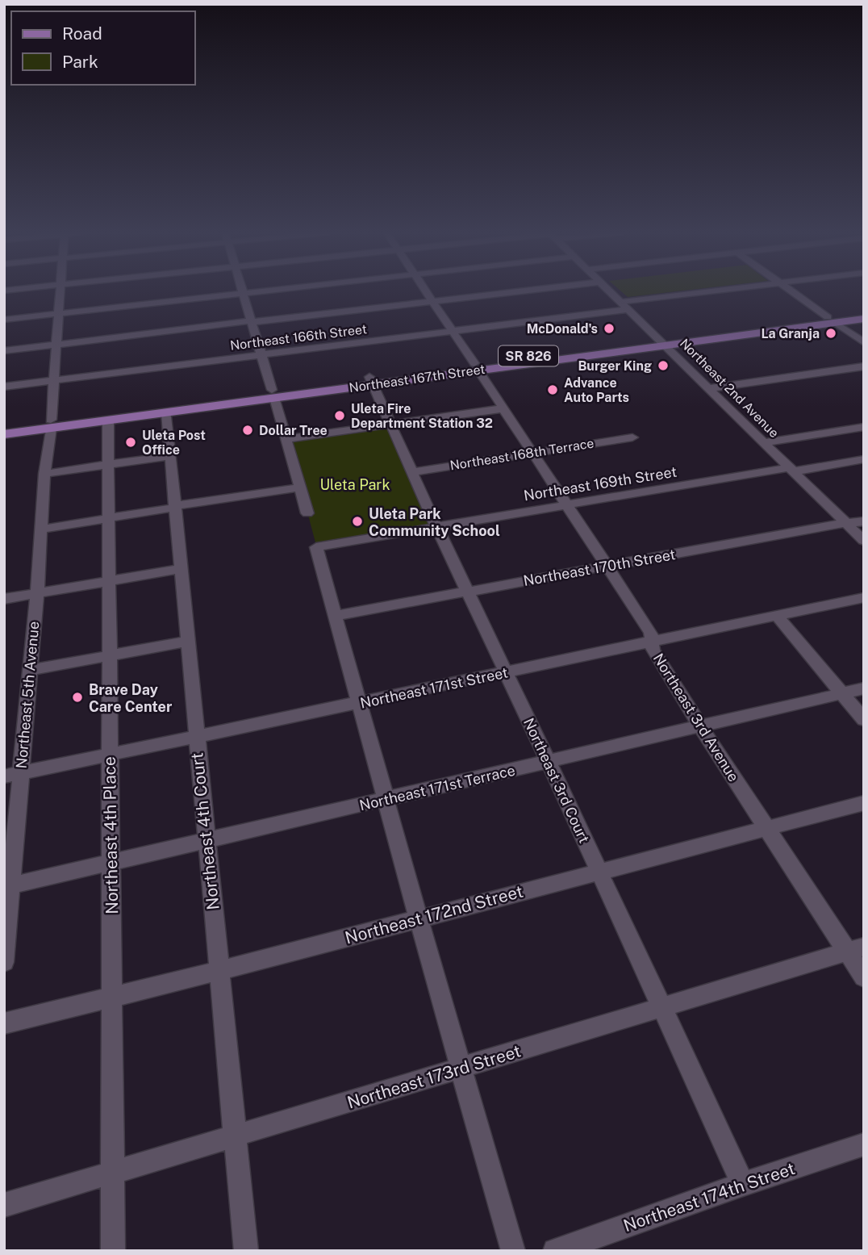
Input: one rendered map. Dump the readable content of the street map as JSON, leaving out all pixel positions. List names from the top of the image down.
{
  "streets": {
    "main road": ["SR 826", "Northeast 167th Street"],
    "street": [
      "Northeast 166th Street",
      "Northeast 2nd Avenue",
      "Northeast 168th Terrace",
      "Northeast 169th Street",
      "Northeast 170th Street",
      "Northeast 171st Street",
      "Northeast 5th Avenue",
      "Northeast 3rd Avenue",
      "Northeast 3rd Court",
      "Northeast 171st Terrace",
      "Northeast 4th Court",
      "Northeast 4th Place",
      "Northeast 172nd Street",
      "Northeast 173rd Street",
      "Northeast 174th Street"
    ]
  },
  "crossings": [
    ["Northeast 166th Street", "Northeast 2nd Avenue"],
    ["Northeast 166th Street", "Northeast 5th Avenue"],
    ["Northeast 166th Street", "Northeast 3rd Avenue"],
    ["Northeast 167th Street", "Northeast 2nd Avenue"],
    ["Northeast 167th Street", "Northeast 5th Avenue"],
    ["Northeast 167th Street", "Northeast 3rd Avenue"],
    ["Northeast 167th Street", "Northeast 3rd Court"],
    ["Northeast 167th Street", "Northeast 4th Court"],
    ["Northeast 167th Street", "Northeast 4th Place"],
    ["Northeast 2nd Avenue", "Northeast 169th Street"],
    ["Northeast 2nd Avenue", "Northeast 170th Street"],
    ["Northeast 168th Terrace", "Northeast 3rd Avenue"],
    ["Northeast 168th Terrace", "Northeast 3rd Court"],
    ["Northeast 169th Street", "Northeast 170th Street"],
    ["Northeast 169th Street", "Northeast 3rd Avenue"],
    ["Northeast 169th Street", "Northeast 3rd Court"],
    ["Northeast 170th Street", "Northeast 3rd Avenue"],
    ["Northeast 170th Street", "Northeast 3rd Court"],
    ["Northeast 171st Street", "Northeast 5th Avenue"],
    ["Northeast 171st Street", "Northeast 3rd Avenue"],
    ["Northeast 171st Street", "Northeast 3rd Court"],
    ["Northeast 171st Street", "Northeast 4th Court"],
    ["Northeast 171st Street", "Northeast 4th Place"],
    ["Northeast 5th Avenue", "Northeast 171st Terrace"],
    ["Northeast 3rd Avenue", "Northeast 171st Terrace"],
    ["Northeast 3rd Avenue", "Northeast 172nd Street"],
    ["Northeast 3rd Avenue", "Northeast 173rd Street"],
    ["Northeast 3rd Court", "Northeast 171st Terrace"],
    ["Northeast 3rd Court", "Northeast 172nd Street"],
    ["Northeast 3rd Court", "Northeast 173rd Street"],
    ["Northeast 3rd Court", "Northeast 174th Street"],
    ["Northeast 171st Terrace", "Northeast 4th Court"],
    ["Northeast 171st Terrace", "Northeast 4th Place"],
    ["Northeast 4th Court", "Northeast 172nd Street"],
    ["Northeast 4th Court", "Northeast 173rd Street"],
    ["Northeast 4th Place", "Northeast 172nd Street"],
    ["Northeast 4th Place", "Northeast 173rd Street"]
  ],
  "parks": ["Uleta Park"],
  "places": [
    "McDonald's",
    "La Granja",
    "Burger King",
    "Advance Auto Parts",
    "Uleta Fire Department Station 32",
    "Dollar Tree",
    "Uleta Post Office",
    "Uleta Park Community School",
    "Brave Day Care Center"
  ],
  "legend": ["Road", "Park"]
}
